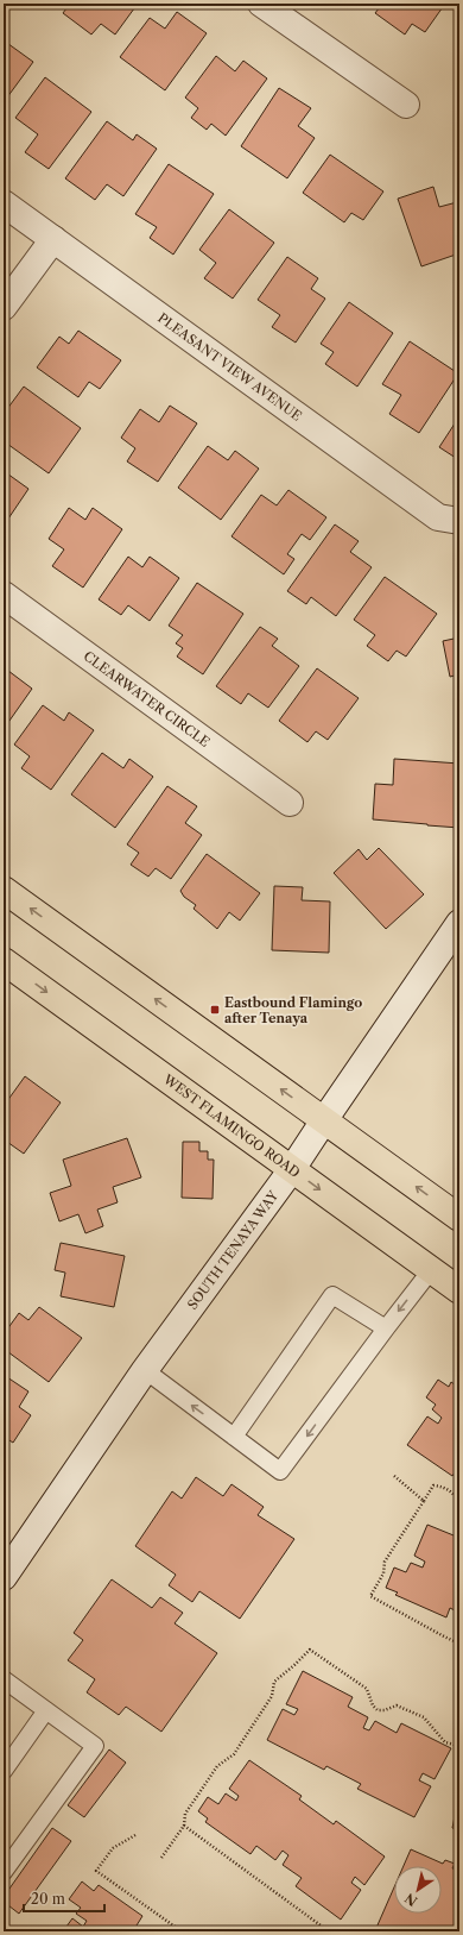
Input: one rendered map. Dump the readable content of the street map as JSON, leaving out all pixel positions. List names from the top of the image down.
{
  "streets": {
    "main road": ["WEST FLAMINGO ROAD"],
    "street": ["PLEASANT VIEW AVENUE", "CLEARWATER CIRCLE", "SOUTH TENAYA WAY"]
  },
  "crossings": [
    ["WEST FLAMINGO ROAD", "SOUTH TENAYA WAY"]
  ],
  "places": {
    "transit": ["Eastbound Flamingo after Tenaya"]
  },
  "scale_bar": "20 m",
  "north": "bottom left"
}
